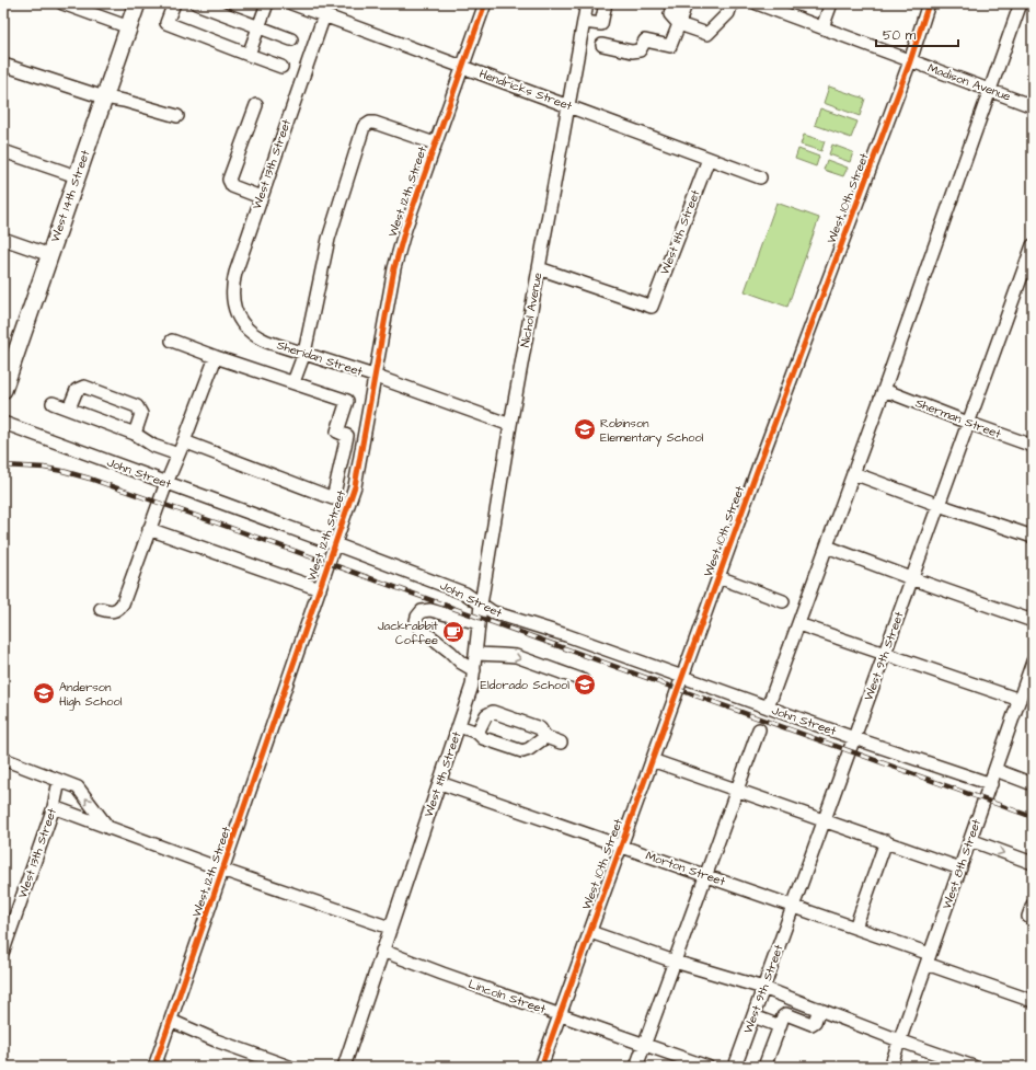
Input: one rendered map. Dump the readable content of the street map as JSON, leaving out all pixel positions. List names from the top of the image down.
{
  "streets": {
    "main road": ["West 14th Street"],
    "street": [
      "Madison Avenue",
      "Hendricks Street",
      "West 13th Street",
      "West 12th Street",
      "West 10th Street",
      "West 11th Street",
      "Nichol Avenue",
      "Sheridan Street",
      "Sherman Street",
      "John Street",
      "West 9th Street",
      "West 8th Street",
      "Morton Street",
      "Lincoln Street"
    ]
  },
  "crossings": [
    ["Madison Avenue", "West 10th Street"],
    ["Hendricks Street", "West 13th Street"],
    ["Hendricks Street", "West 12th Street"],
    ["Hendricks Street", "West 11th Street"],
    ["Hendricks Street", "Nichol Avenue"],
    ["West 13th Street", "Sheridan Street"],
    ["West 12th Street", "Sheridan Street"],
    ["West 12th Street", "John Street"],
    ["West 10th Street", "John Street"],
    ["West 10th Street", "Morton Street"],
    ["West 10th Street", "Lincoln Street"],
    ["West 11th Street", "Nichol Avenue"],
    ["West 11th Street", "Morton Street"],
    ["West 11th Street", "Lincoln Street"],
    ["Nichol Avenue", "Sheridan Street"],
    ["Nichol Avenue", "John Street"],
    ["Sherman Street", "West 9th Street"],
    ["John Street", "West 9th Street"],
    ["John Street", "West 8th Street"],
    ["West 9th Street", "Morton Street"],
    ["West 8th Street", "Morton Street"]
  ],
  "places": {
    "school or university": ["Robinson Elementary School", "Eldorado School", "Anderson High School"],
    "cafe": ["Jackrabbit Coffee"]
  },
  "scale_bar": "50 m"
}
